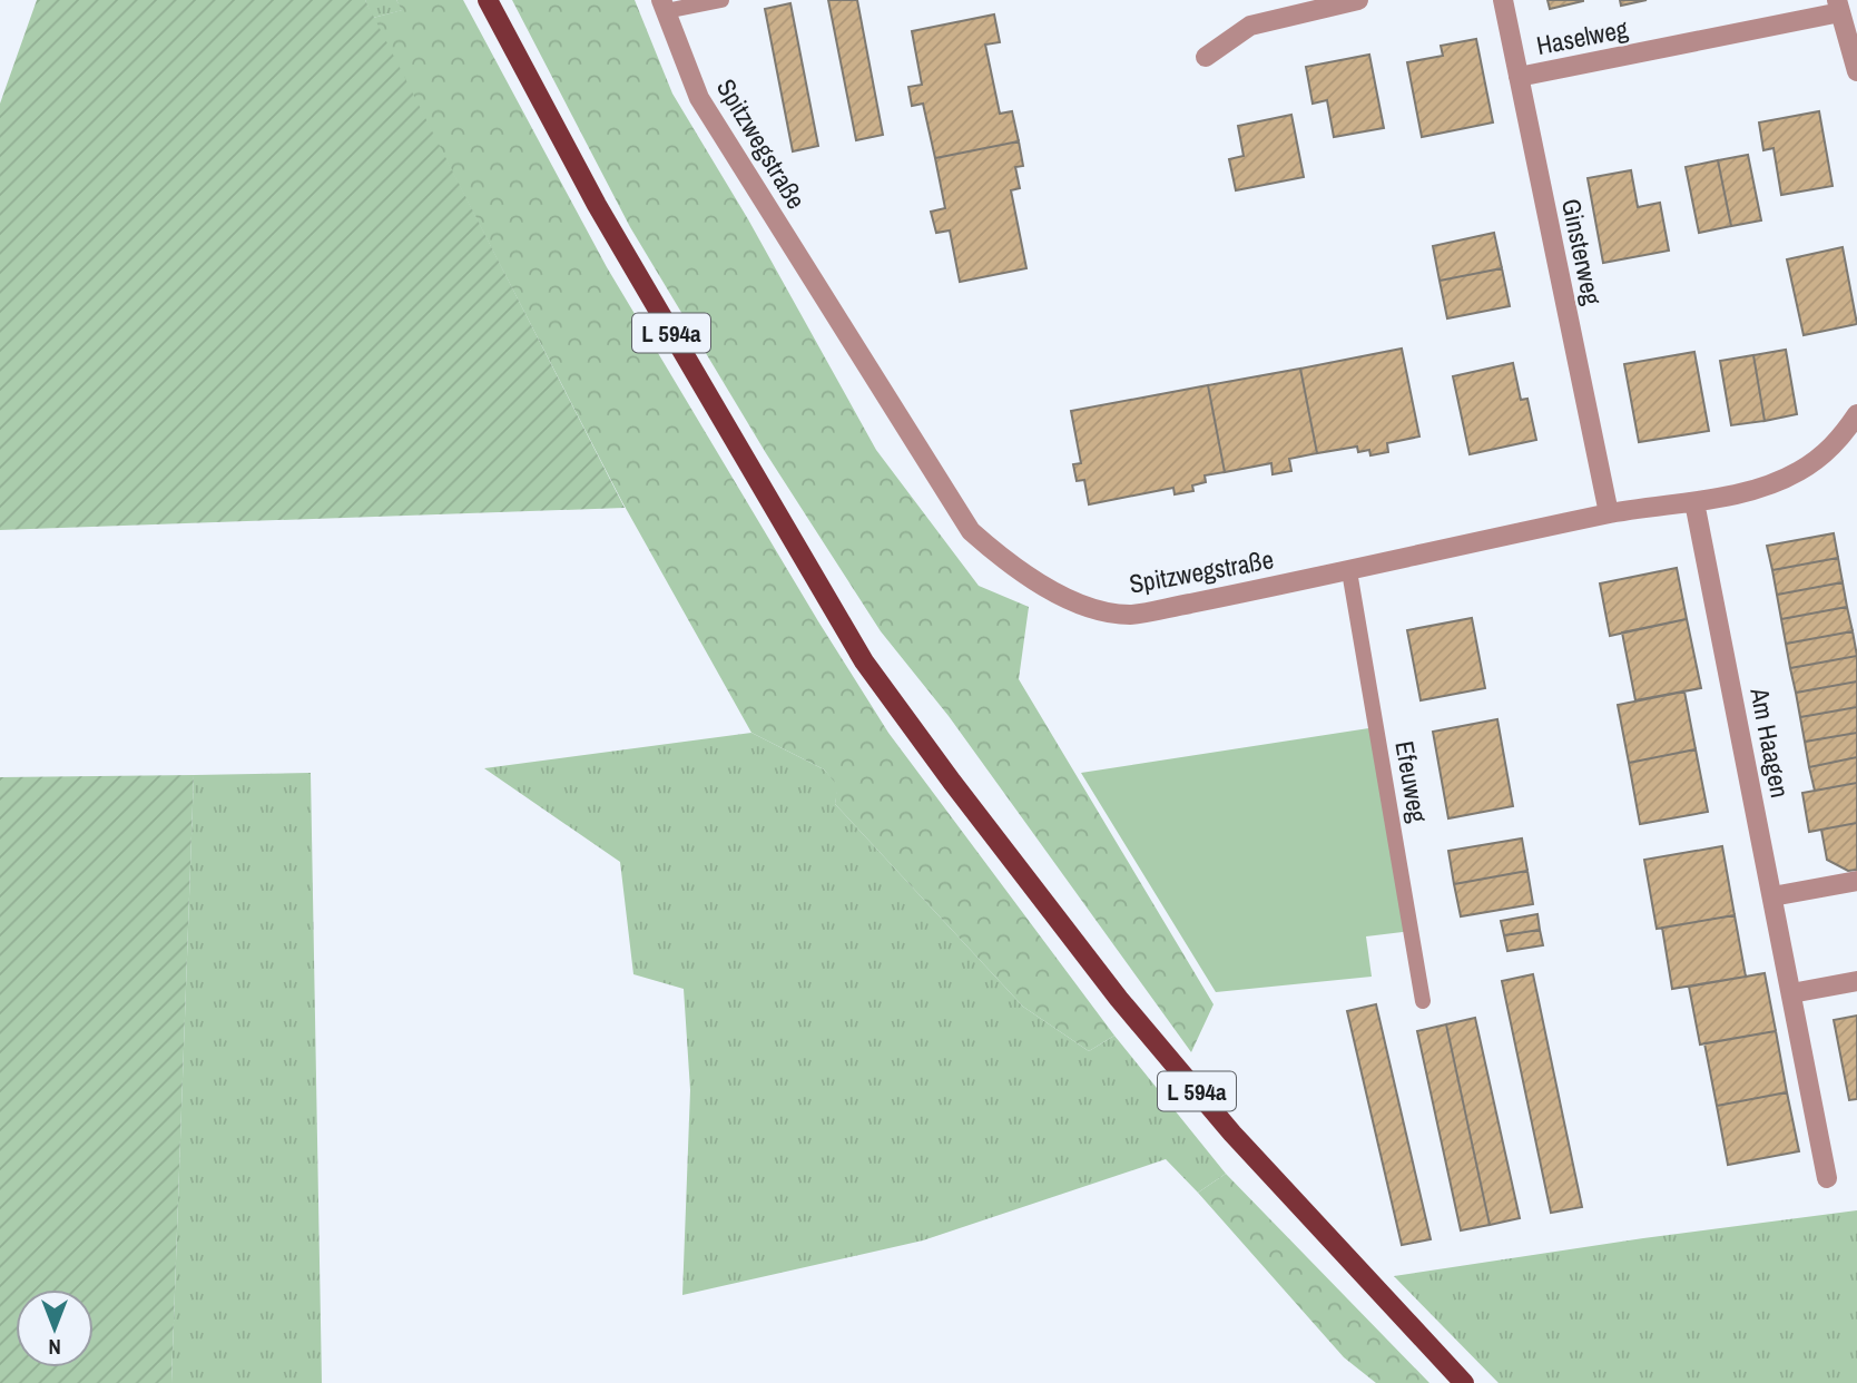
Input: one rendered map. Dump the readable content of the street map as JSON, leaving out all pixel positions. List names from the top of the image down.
{
  "streets": {
    "main road": ["L 594a"],
    "street": [
      "Haselweg",
      "Spitzwegstraße",
      "Ginsterweg",
      "Am Haagen"
    ],
    "lane": ["Efeuweg"]
  },
  "crossings": [
    ["Haselweg", "Ginsterweg"],
    ["Spitzwegstraße", "Ginsterweg"],
    ["Spitzwegstraße", "Am Haagen"],
    ["Spitzwegstraße", "Efeuweg"]
  ],
  "north": "bottom"
}
